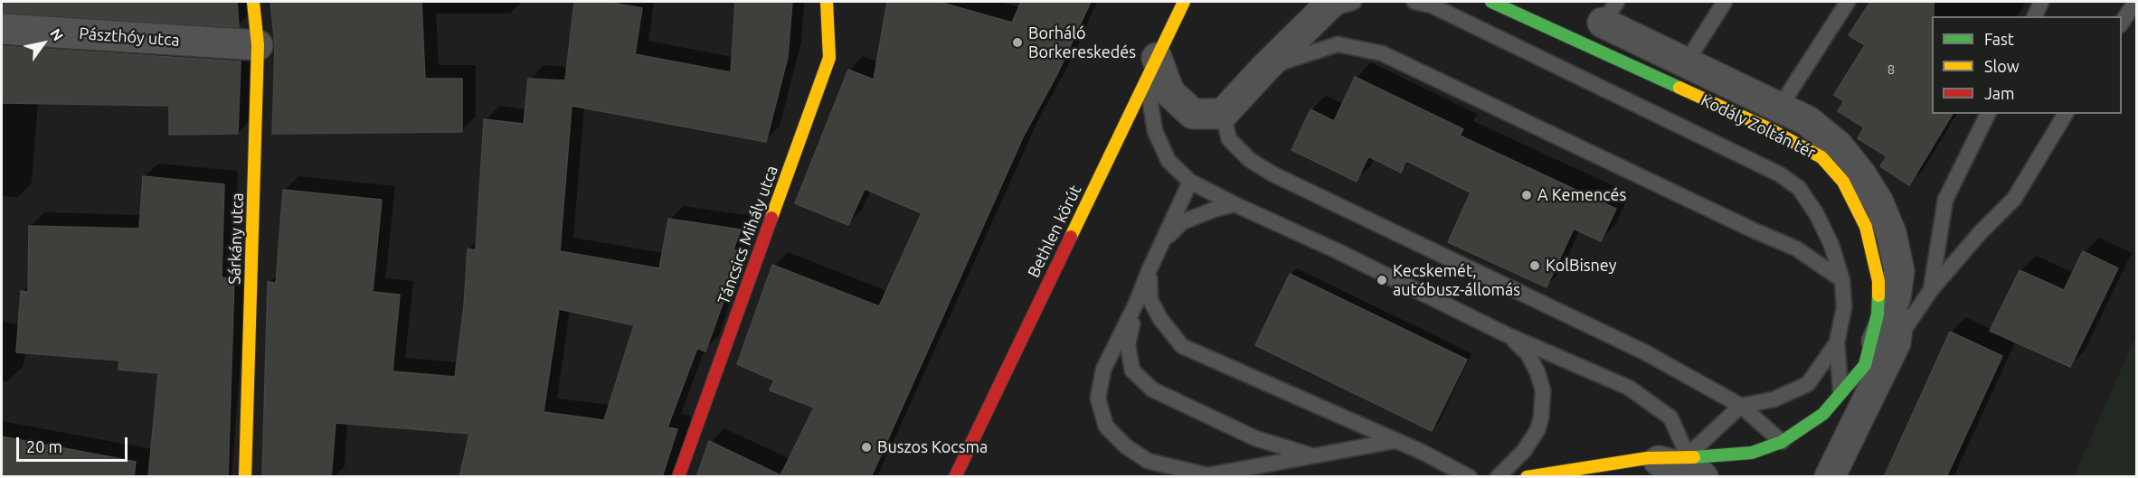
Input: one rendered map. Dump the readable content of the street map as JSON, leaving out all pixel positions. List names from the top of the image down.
{
  "streets": {
    "street": [
      "Pászthóy utca",
      "Kodály Zoltán tér",
      "Bethlen körút",
      "Táncsics Mihály utca",
      "Sárkány utca"
    ]
  },
  "crossings": [
    ["Pászthóy utca", "Sárkány utca"]
  ],
  "places": [
    "Borháló Borkereskedés",
    "A Kemencés",
    "KolBisney",
    "Kecskemét, autóbusz-állomás",
    "Buszos Kocsma"
  ],
  "house_numbers": ["8"],
  "legend": ["Fast", "Slow", "Jam"],
  "scale_bar": "20 m",
  "north": "top right"
}
